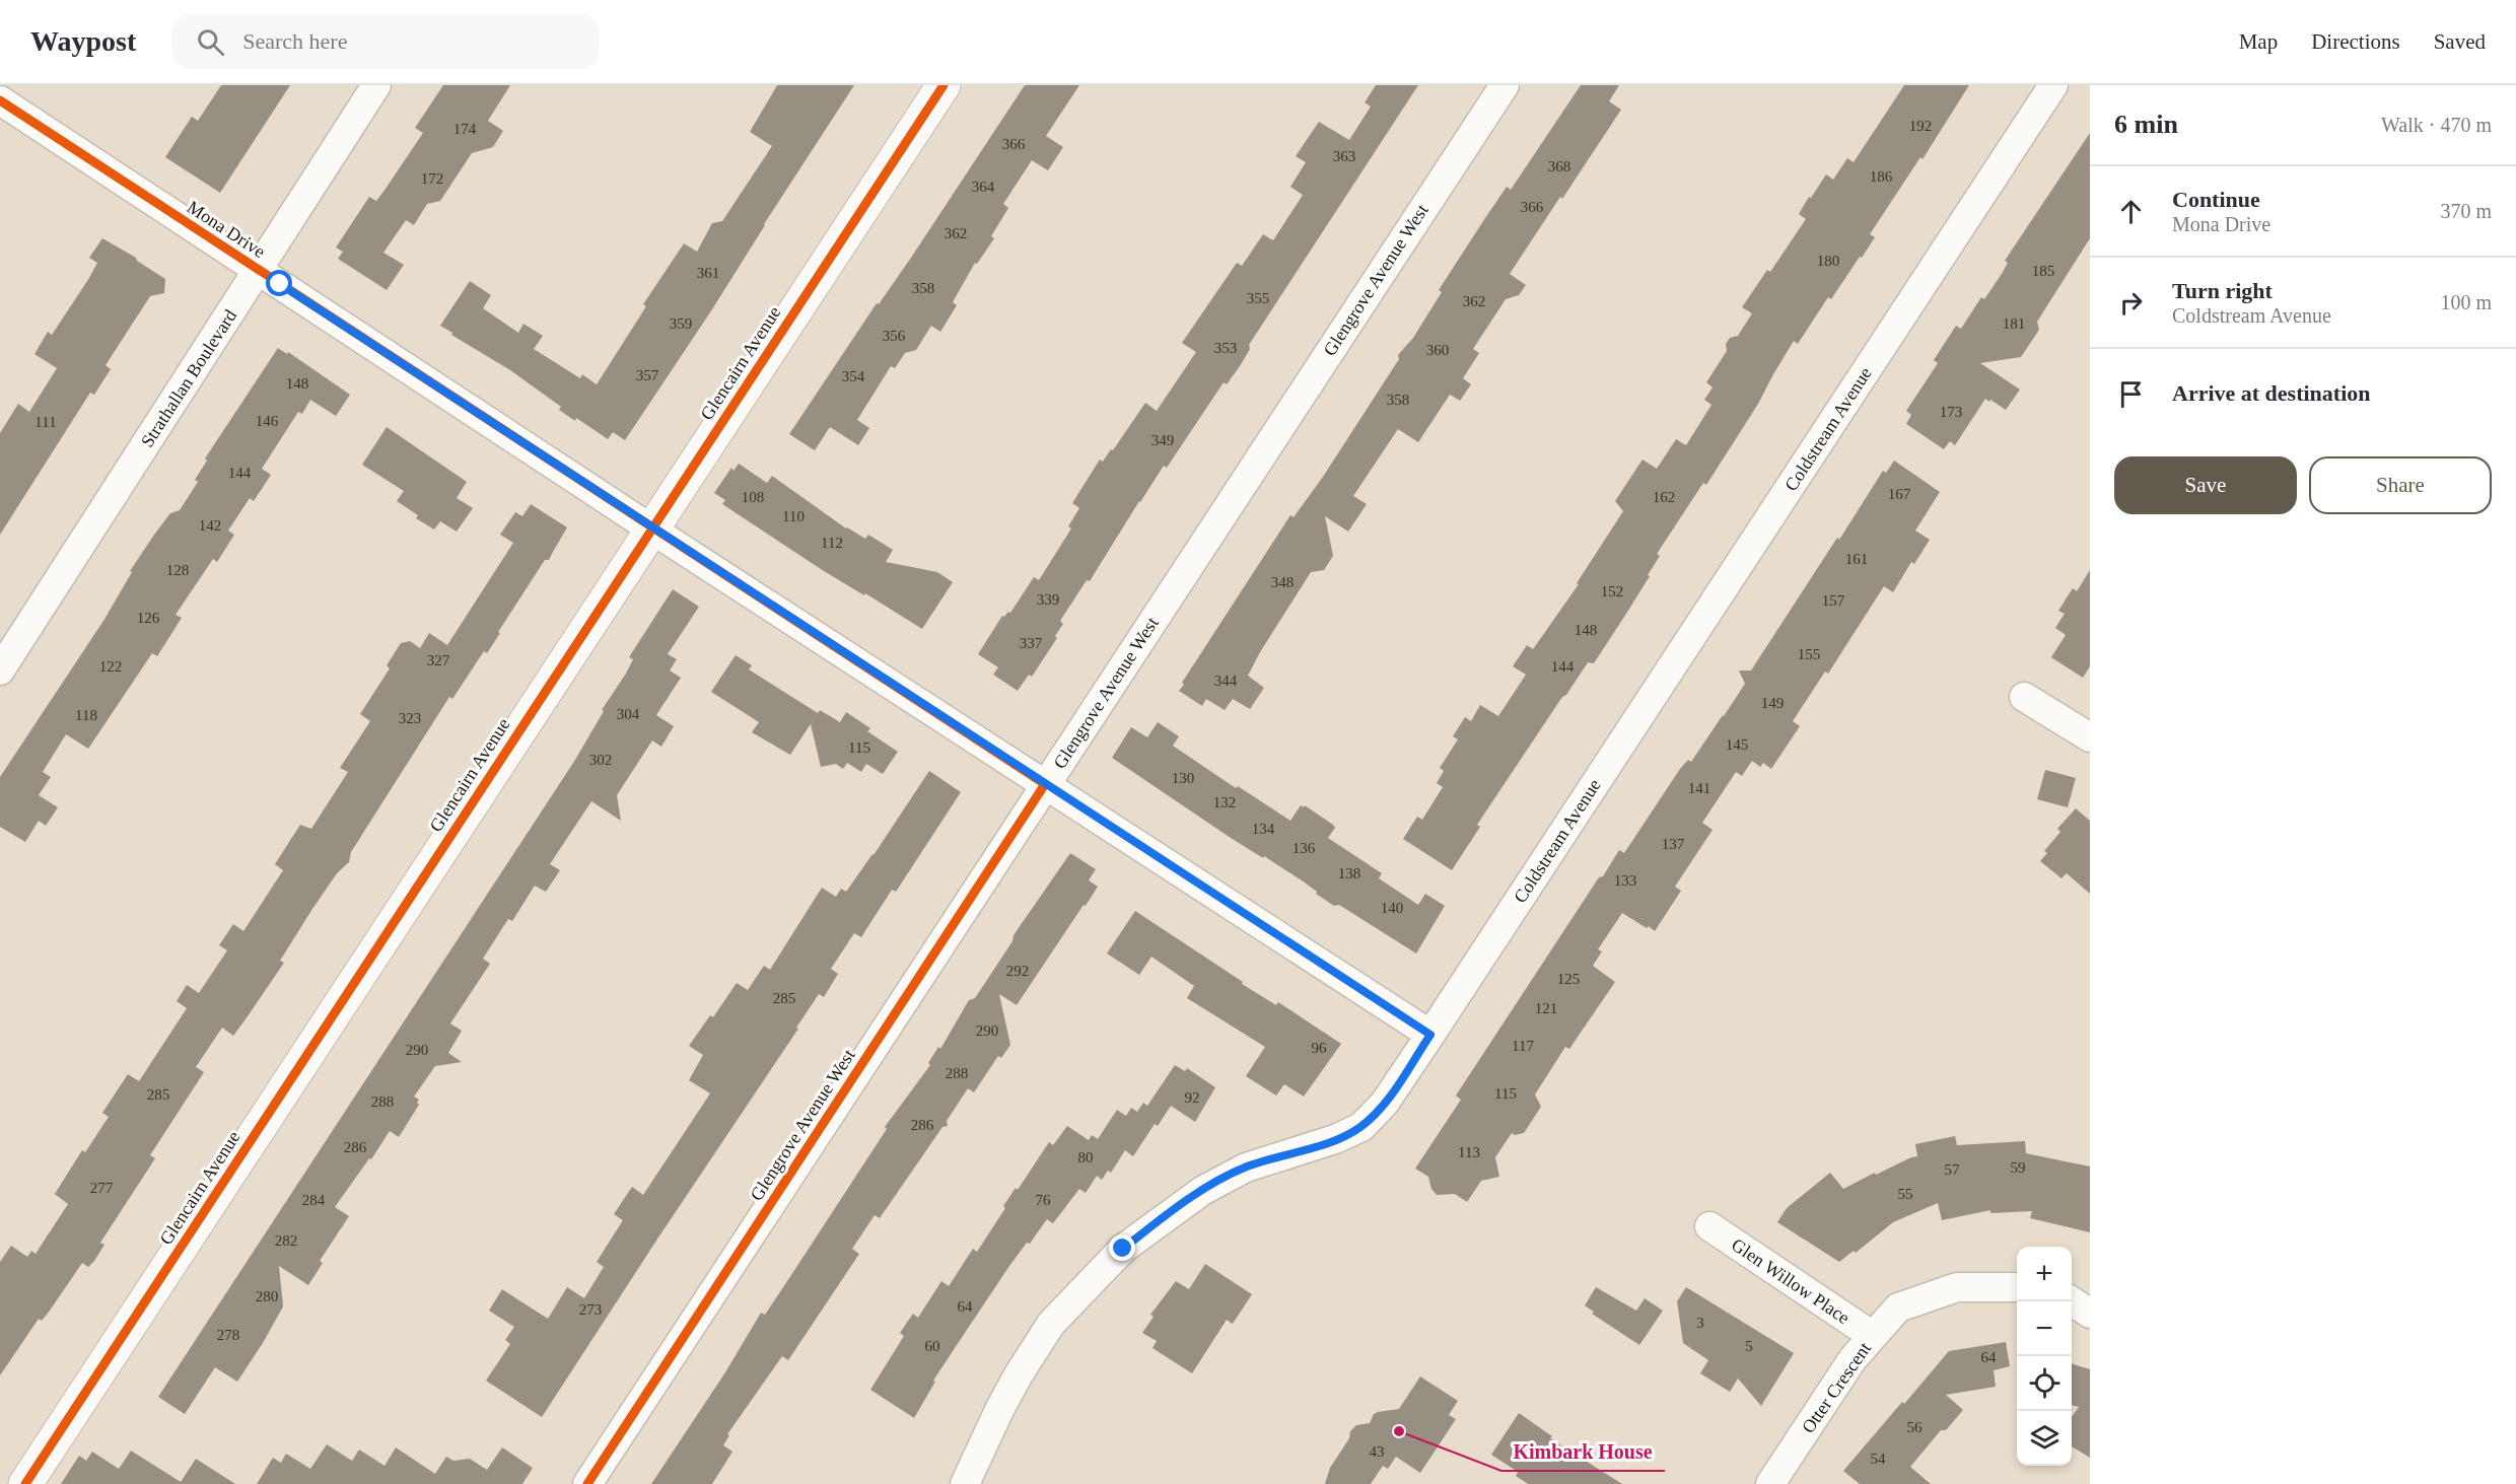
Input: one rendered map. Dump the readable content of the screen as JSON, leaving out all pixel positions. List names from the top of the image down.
{
  "streets": {
    "street": [
      "Mona Drive",
      "Glengrove Avenue West",
      "Glencairn Avenue",
      "Strathallan Boulevard",
      "Coldstream Avenue",
      "Glen Willow Place",
      "Otter Crescent"
    ]
  },
  "crossings": [
    ["Mona Drive", "Glengrove Avenue West"],
    ["Mona Drive", "Glencairn Avenue"],
    ["Mona Drive", "Strathallan Boulevard"],
    ["Mona Drive", "Coldstream Avenue"],
    ["Glen Willow Place", "Otter Crescent"]
  ],
  "places": ["Kimbark House"],
  "house_numbers": [
    "192",
    "174",
    "366",
    "363",
    "368",
    "186",
    "172",
    "364",
    "366",
    "362",
    "180",
    "185",
    "361",
    "358",
    "355",
    "362",
    "359",
    "181",
    "356",
    "353",
    "360",
    "357",
    "354",
    "148",
    "358",
    "173",
    "146",
    "111",
    "349",
    "144",
    "167",
    "108",
    "162",
    "110",
    "142",
    "112",
    "161",
    "128",
    "348",
    "152",
    "339",
    "157",
    "126",
    "148",
    "337",
    "155",
    "327",
    "122",
    "144",
    "344",
    "149",
    "304",
    "118",
    "323",
    "145",
    "115",
    "302",
    "130",
    "141",
    "132",
    "134",
    "137",
    "136",
    "138",
    "133",
    "140",
    "292",
    "125",
    "285",
    "121",
    "290",
    "117",
    "96",
    "290",
    "288",
    "115",
    "285",
    "92",
    "288",
    "286",
    "286",
    "113",
    "80",
    "59",
    "57",
    "277",
    "55",
    "284",
    "76",
    "282",
    "280",
    "64",
    "273",
    "3",
    "278",
    "60",
    "5",
    "64",
    "56",
    "43",
    "54"
  ],
  "page": {
    "header": "Waypost",
    "search": "Search here",
    "nav": ["Map", "Directions", "Saved"],
    "heading": ["6 min", "Walk · 470 m"],
    "list": [
      ["Continue", "Mona Drive", "370 m"],
      ["Turn right", "Coldstream Avenue", "100 m"],
      "Arrive at destination"
    ],
    "buttons": ["Save", "Share"],
    "map_buttons": ["+", "−"]
  }
}
